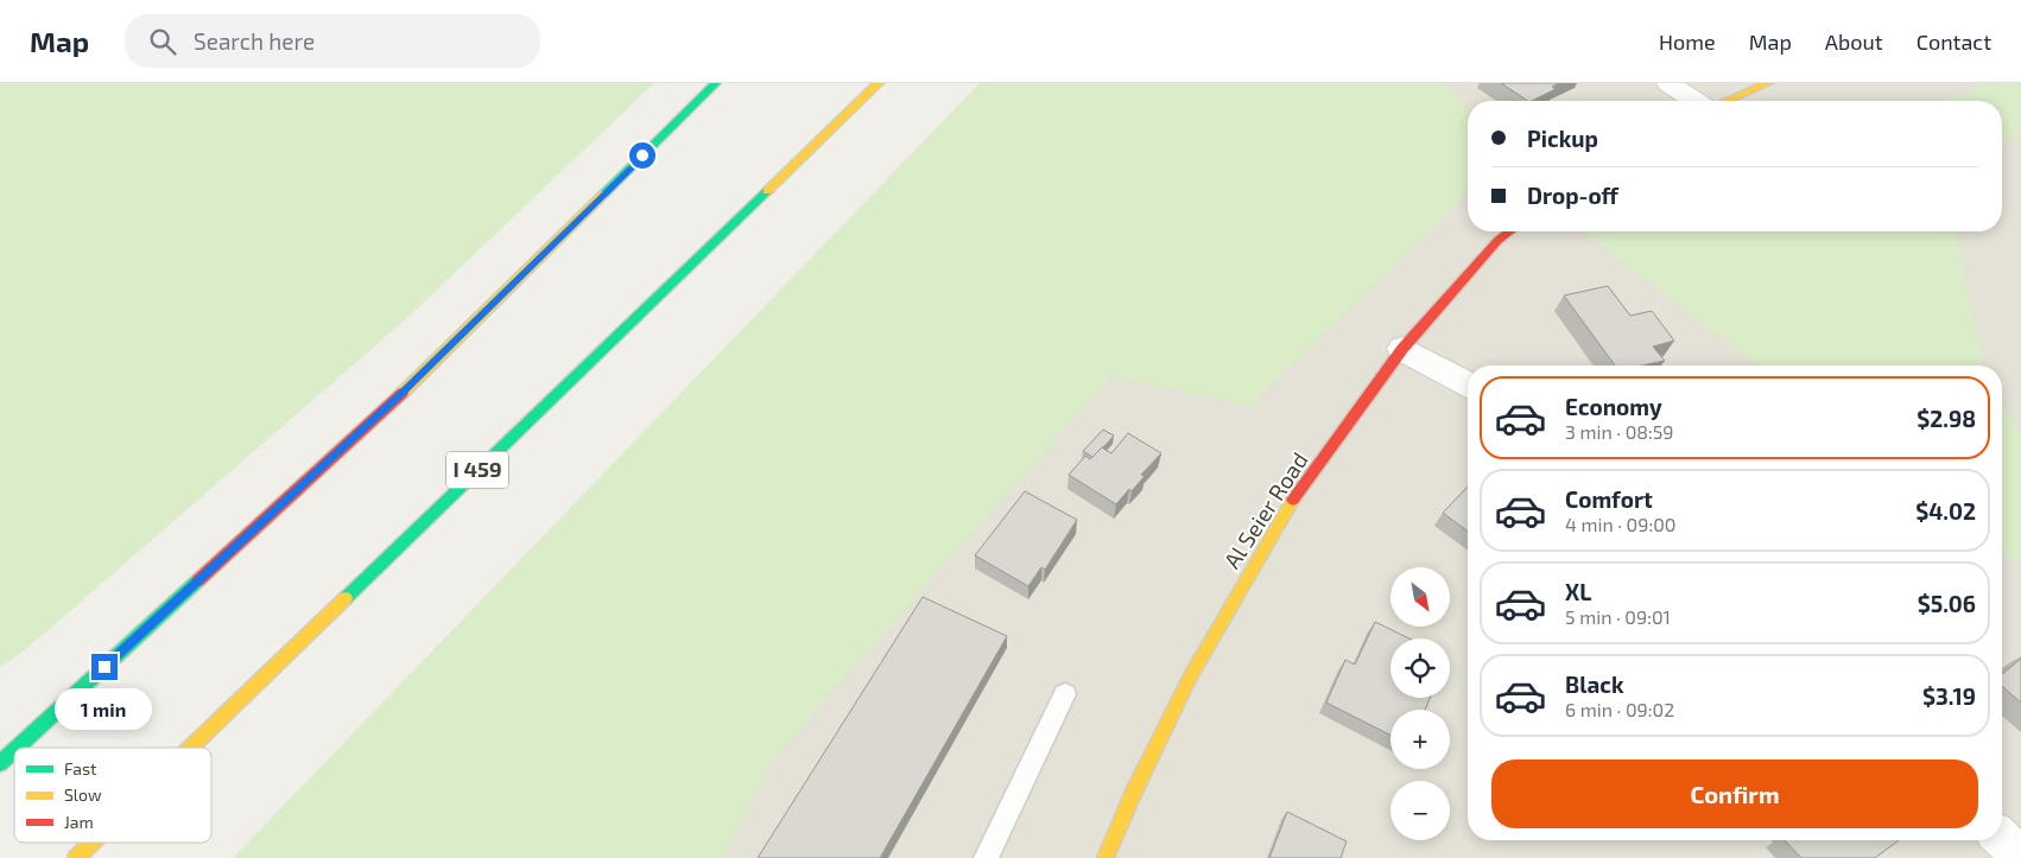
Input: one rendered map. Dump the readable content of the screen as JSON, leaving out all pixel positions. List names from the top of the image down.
{
  "streets": {
    "main road": ["I 459", "Al Seier Road"]
  },
  "legend": ["Fast", "Slow", "Jam"],
  "north": "bottom right",
  "page": {
    "header": "Map",
    "search": "Search here",
    "nav": [
      "Home",
      "Map",
      "About",
      "Contact"
    ],
    "banner": ["Pickup", "Drop-off"],
    "list": [
      {
        "name": "Economy",
        "note": "3 min · 08:59",
        "value": "$2.98"
      },
      {
        "name": "Comfort",
        "note": "4 min · 09:00",
        "value": "$4.02"
      },
      {
        "name": "XL",
        "note": "5 min · 09:01",
        "value": "$5.06"
      },
      {
        "name": "Black",
        "note": "6 min · 09:02",
        "value": "$3.19"
      }
    ],
    "map_buttons": ["+", "−"],
    "bubble": "1 min",
    "buttons": "Confirm"
  }
}
